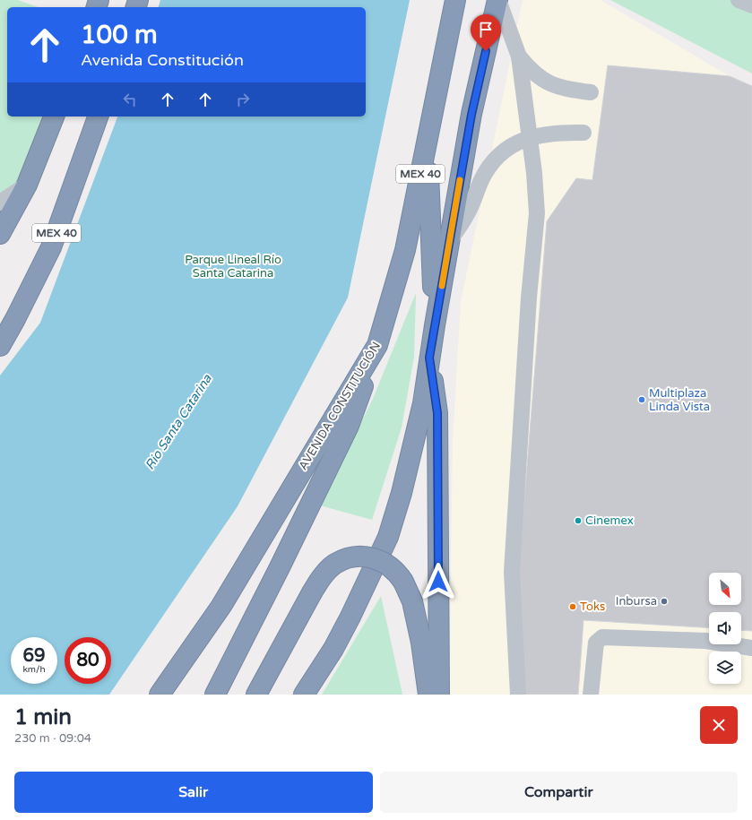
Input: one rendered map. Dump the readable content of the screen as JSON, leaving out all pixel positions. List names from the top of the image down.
{
  "streets": {
    "highway": ["MEX 40", "AVENIDA CONSTITUCIÓN"]
  },
  "water": ["Río Santa Catarina"],
  "parks": ["Parque Lineal Río Santa Catarina"],
  "places": [
    "Multiplaza Linda Vista",
    "Cinemex",
    "Inbursa",
    "Toks"
  ],
  "north": "bottom right",
  "page": {
    "turn": ["100 m", "Avenida Constitución"],
    "speed": "69 km/h",
    "limit": "80",
    "heading": ["1 min", "230 m · 09:04"],
    "buttons": ["Salir", "Compartir"]
  }
}
